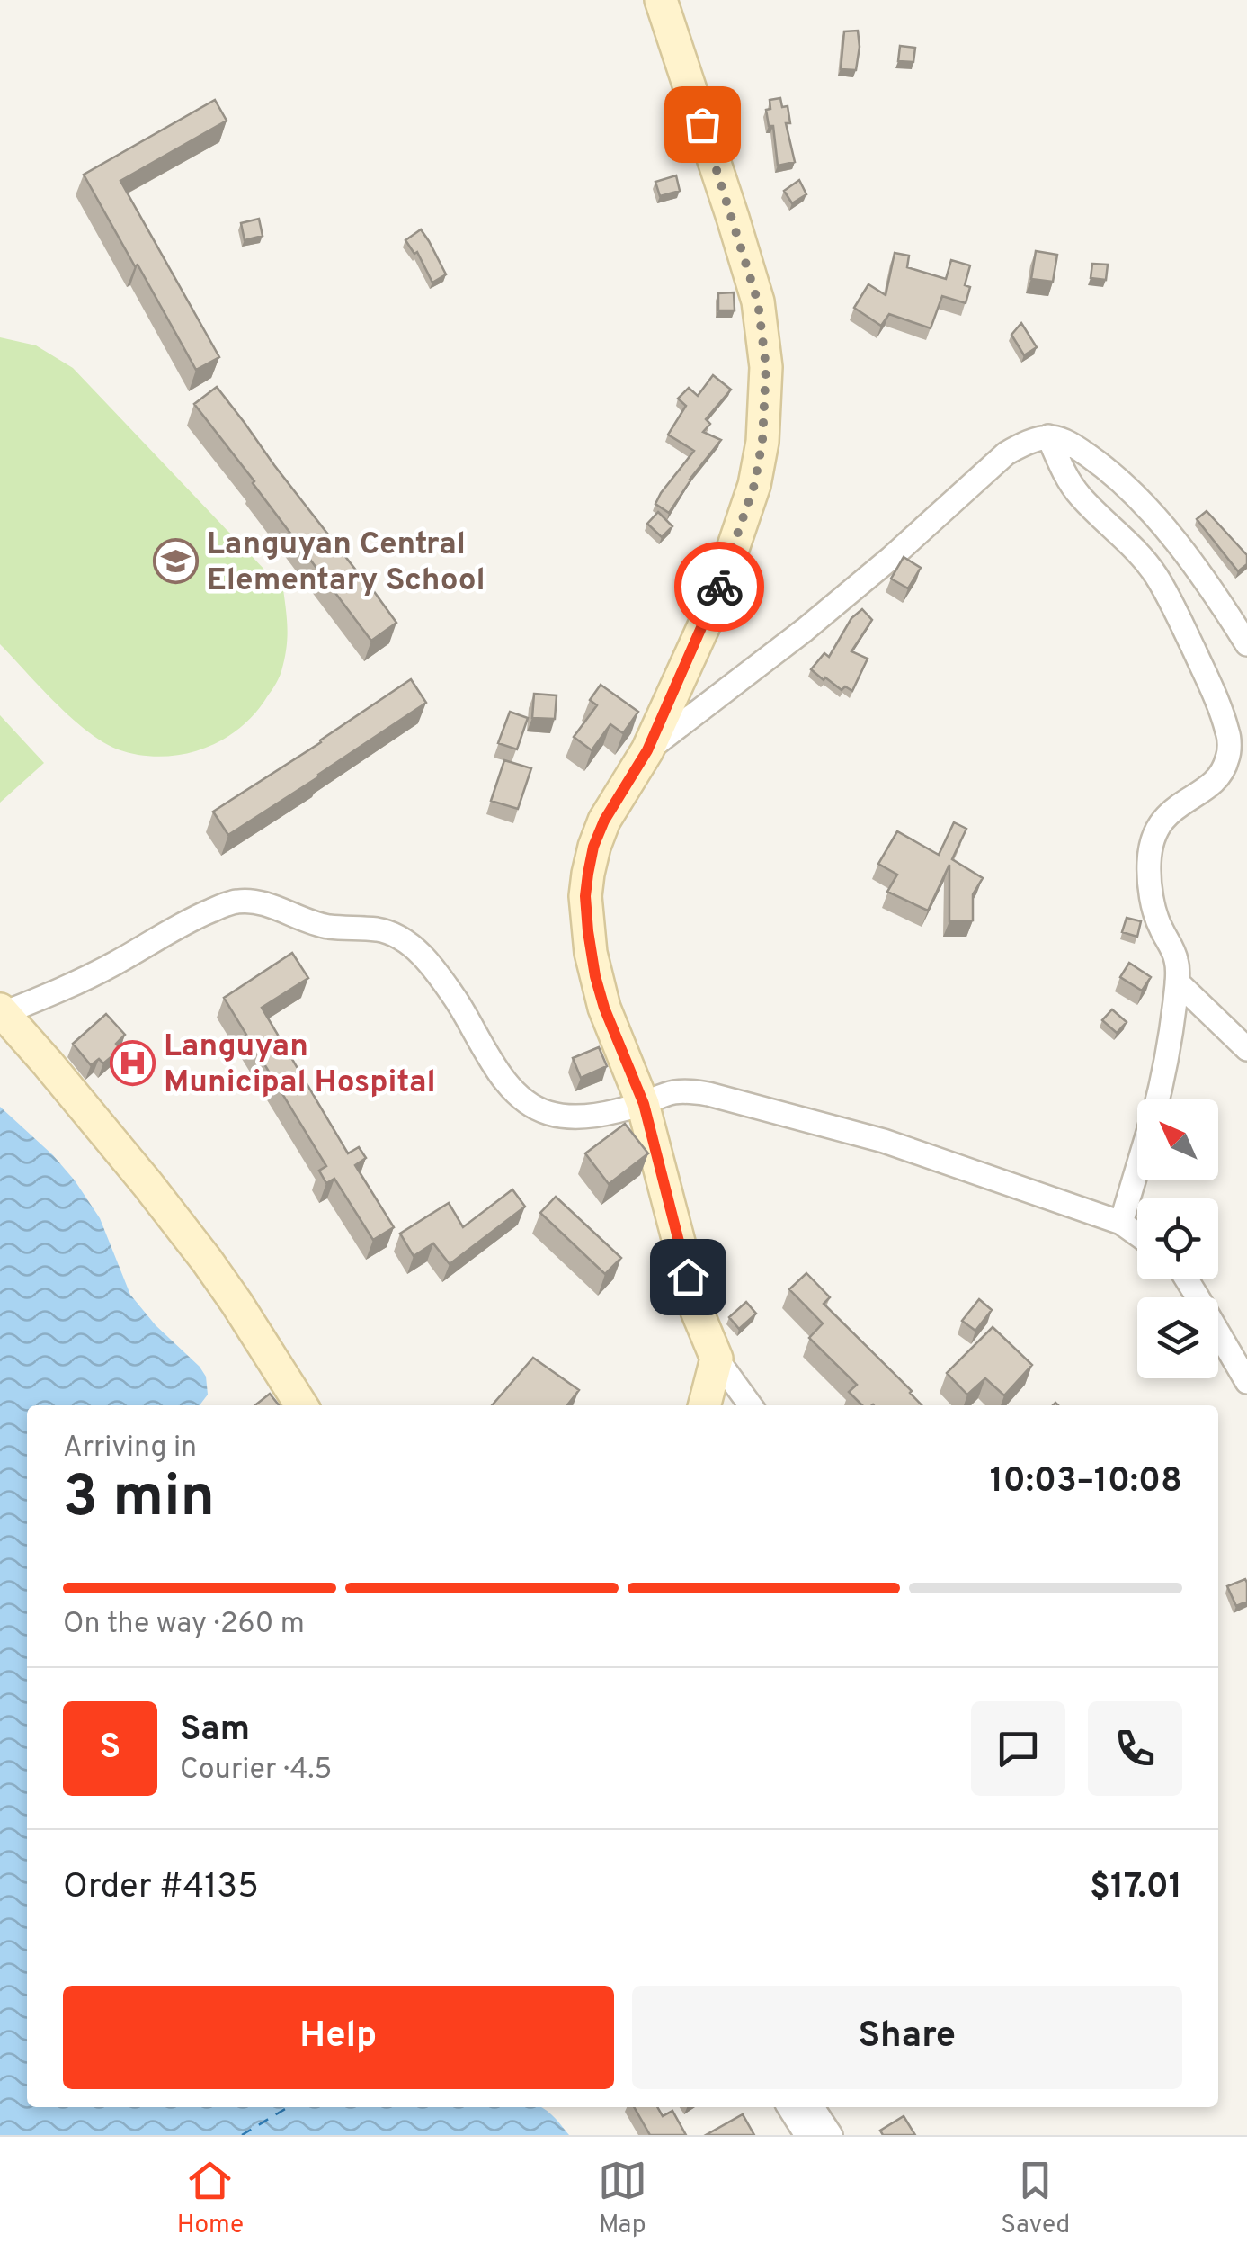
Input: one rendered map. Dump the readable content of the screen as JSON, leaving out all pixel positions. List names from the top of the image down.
{
  "places": {
    "school or university": ["Languyan Central Elementary School"],
    "hospital": ["Languyan Municipal Hospital"]
  },
  "north": "top left",
  "page": {
    "heading": ["3 min", "Arriving in", "10:03–10:08"],
    "panel": [
      "Sam",
      "Courier · 4.5",
      "Order #4135",
      "$17.01"
    ],
    "bar": "On the way · 260 m",
    "round": "S",
    "buttons": ["Help", "Share"],
    "tabs": ["Home", "Map", "Saved"]
  }
}
